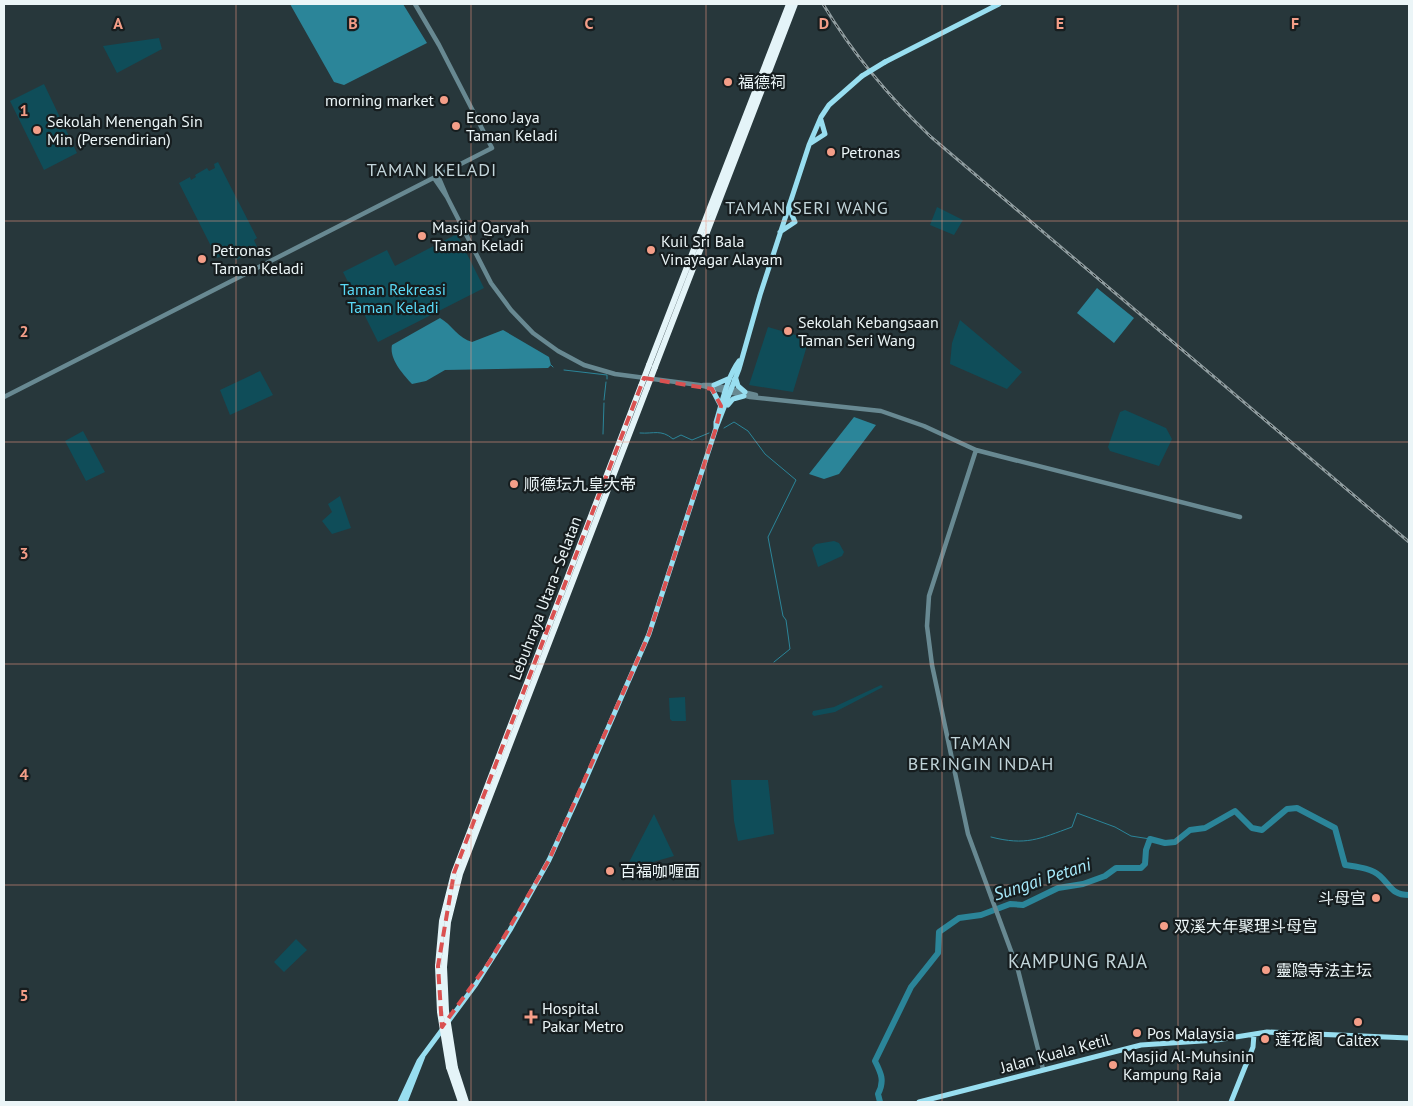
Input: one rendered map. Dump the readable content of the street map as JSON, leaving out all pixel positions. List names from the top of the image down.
{
  "streets": {
    "highway": ["Lebuhraya Utara–Selatan"],
    "main road": ["Jalan Kuala Ketil"]
  },
  "districts": [
    "TAMAN KELADI",
    "TAMAN SERI WANG",
    "TAMAN BERINGIN INDAH",
    "KAMPUNG RAJA"
  ],
  "water": ["Sungai Petani"],
  "parks": ["Taman Rekreasi Taman Keladi"],
  "places": {
    "other": [
      "福德祠",
      "morning market",
      "Econo Jaya Taman Keladi",
      "Sekolah Menengah Sin Min (Persendirian)",
      "Petronas",
      "Masjid Qaryah Taman Keladi",
      "Kuil Sri Bala Vinayagar Alayam",
      "Petronas Taman Keladi",
      "Sekolah Kebangsaan Taman Seri Wang",
      "顺德坛九皇大帝",
      "百福咖喱面",
      "斗母宫",
      "双溪大年聚理斗母宫",
      "靈隐寺法主坛",
      "Caltex",
      "Pos Malaysia",
      "莲花阁",
      "Masjid Al-Muhsinin Kampung Raja"
    ],
    "health": ["Hospital Pakar Metro"]
  },
  "grid": {
    "columns": [
      "A",
      "B",
      "C",
      "D",
      "E",
      "F"
    ],
    "rows": [
      "1",
      "2",
      "3",
      "4",
      "5"
    ]
  }
}
